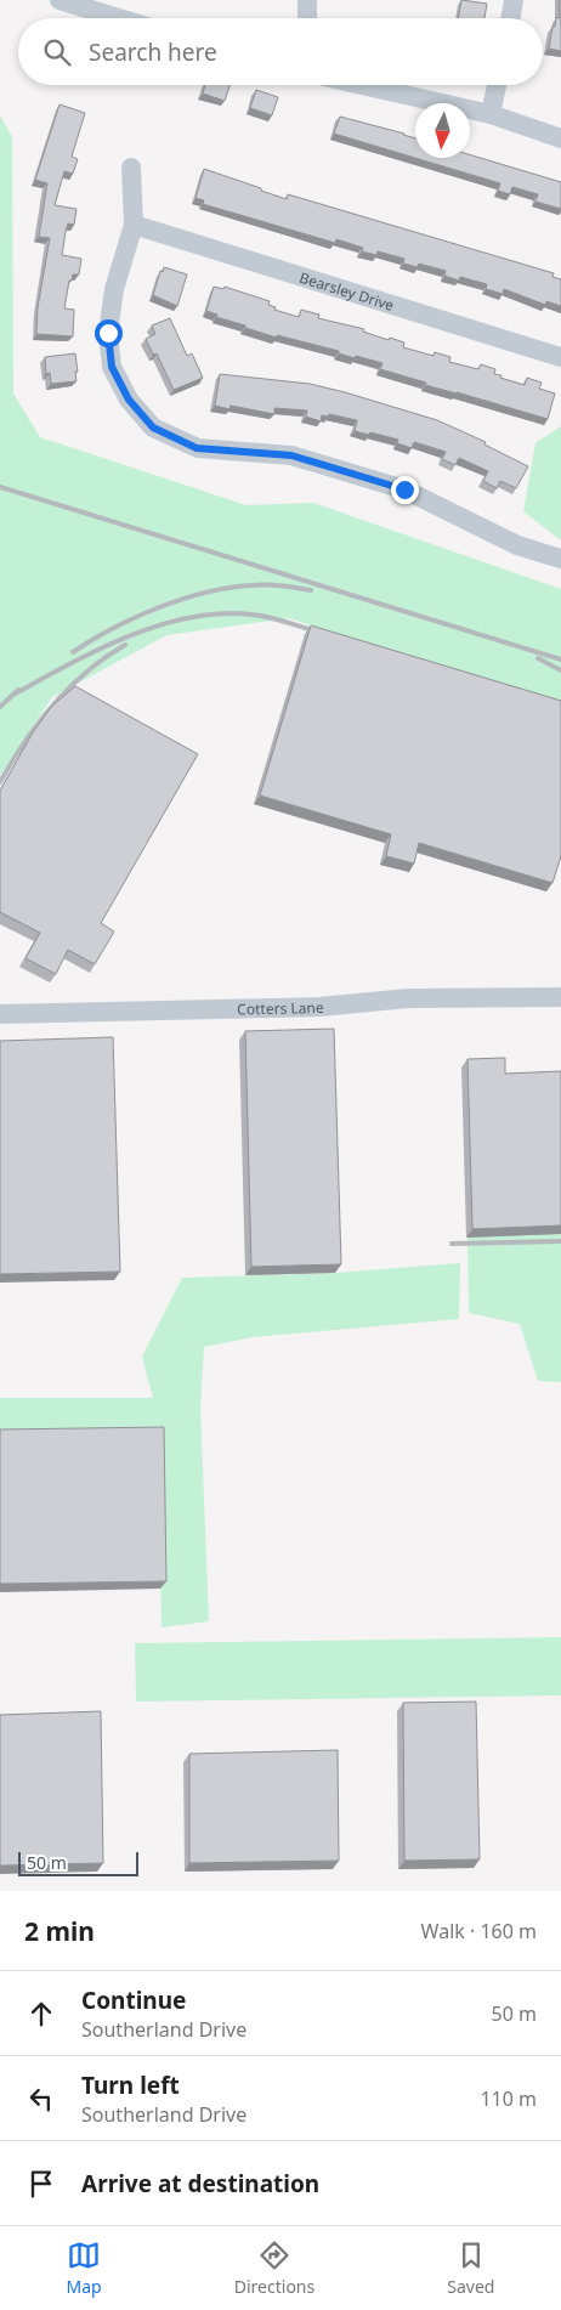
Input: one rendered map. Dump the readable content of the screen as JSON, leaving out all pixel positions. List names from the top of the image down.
{
  "streets": {
    "street": ["Bearsley Drive", "Cotters Lane"]
  },
  "scale_bar": "50 m",
  "north": "bottom",
  "page": {
    "search": "Search here",
    "scale": "50 m",
    "heading": ["2 min", "Walk · 160 m"],
    "list": [
      ["Continue", "Southerland Drive", "50 m"],
      ["Turn left", "Southerland Drive", "110 m"],
      "Arrive at destination"
    ],
    "nav": ["Map", "Directions", "Saved"]
  }
}
